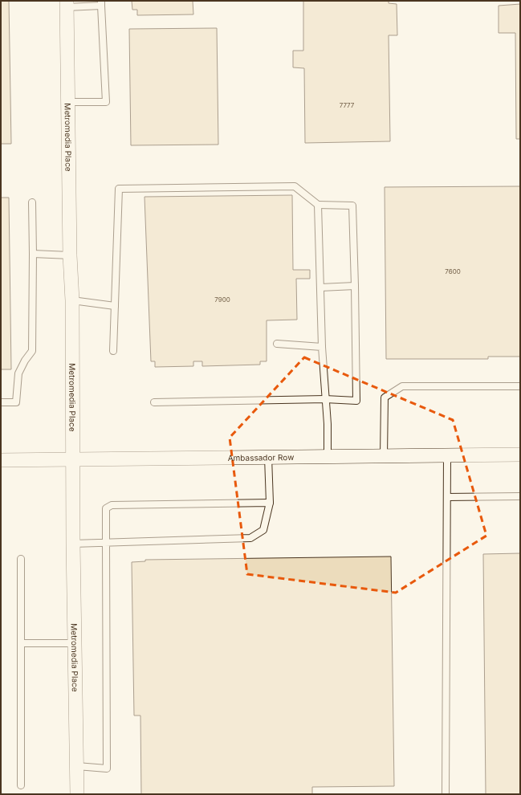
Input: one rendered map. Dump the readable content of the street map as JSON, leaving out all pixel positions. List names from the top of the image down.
{
  "streets": {
    "street": ["Metromedia Place", "Ambassador Row"]
  },
  "crossings": [
    ["Metromedia Place", "Ambassador Row"]
  ],
  "house_numbers": ["7777", "7600", "7900"]
}
